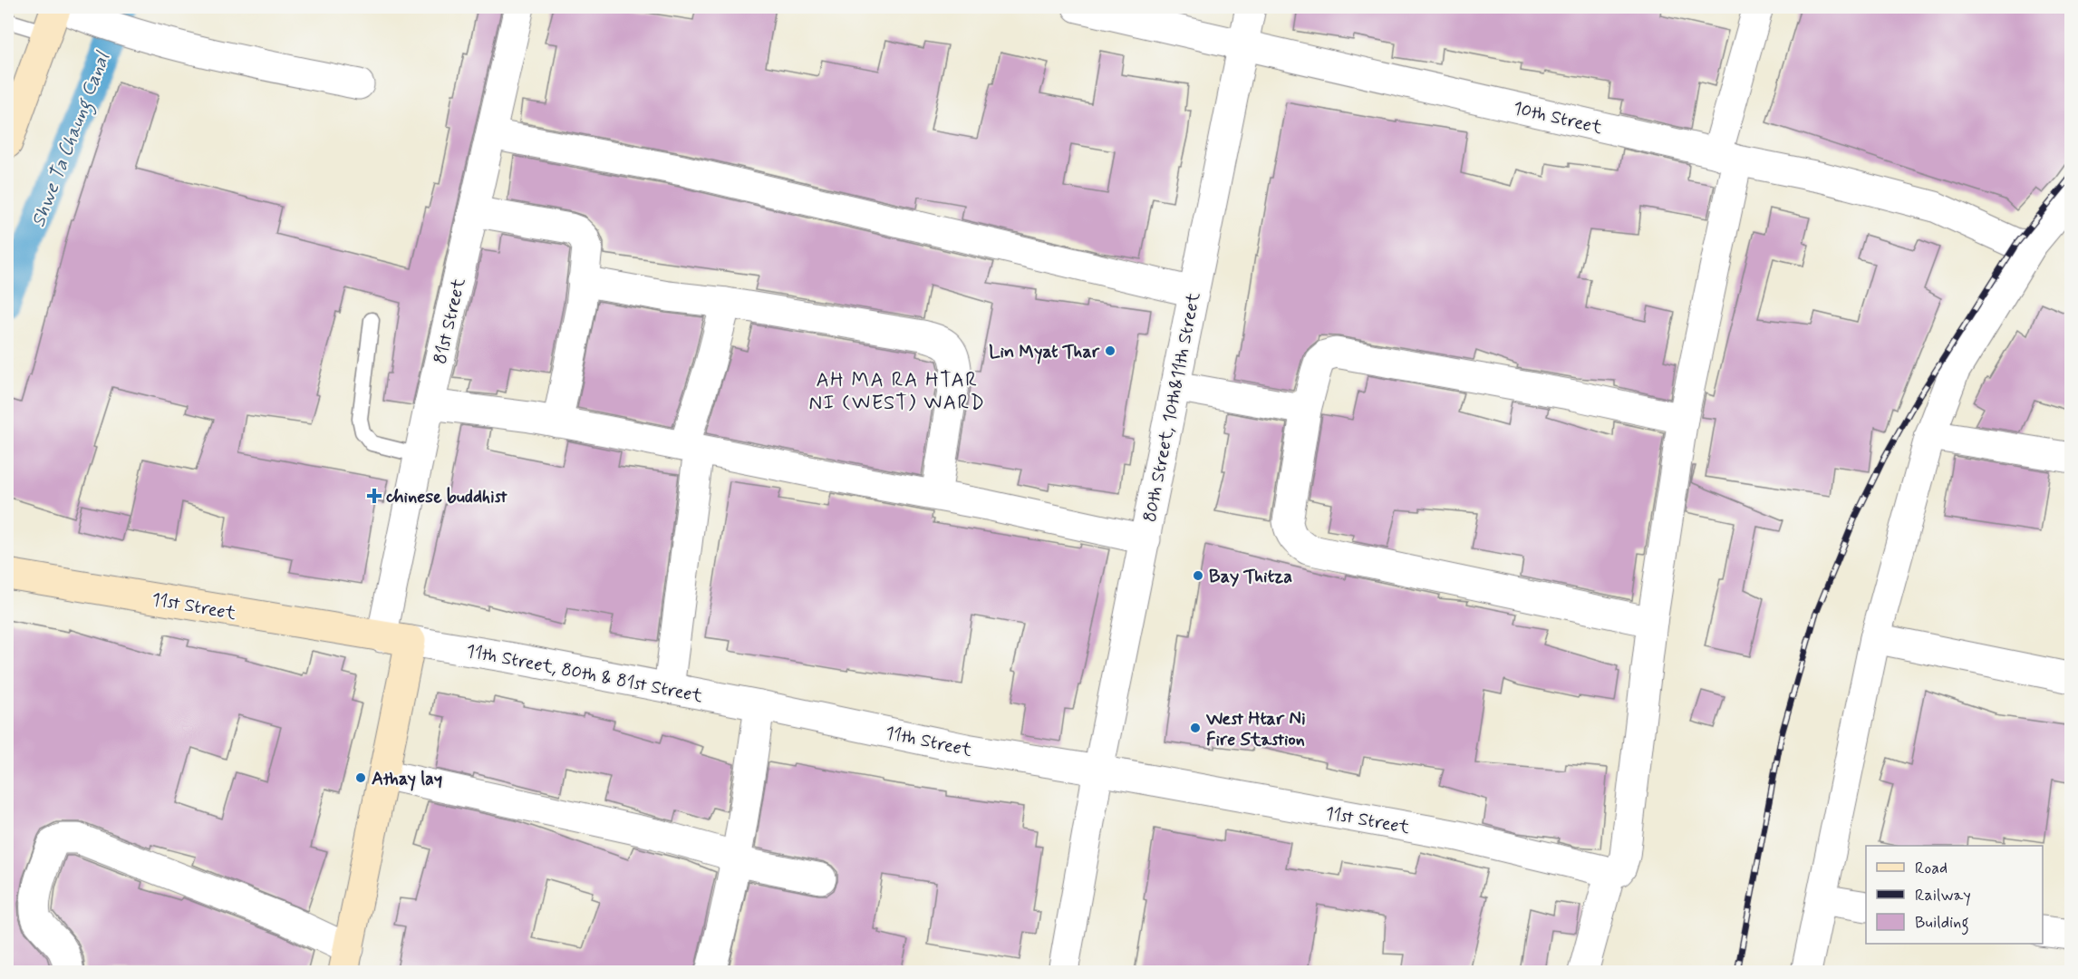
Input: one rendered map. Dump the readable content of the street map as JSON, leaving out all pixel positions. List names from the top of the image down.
{
  "streets": {
    "street": [
      "10th Street",
      "81st Street",
      "80th Street, 10th&11th Street",
      "11st Street",
      "11th Street, 80th & 81st Street",
      "11th Street"
    ]
  },
  "crossings": [
    ["10th Street", "80th Street, 10th&11th Street"],
    ["81st Street", "11st Street"],
    ["81st Street", "11th Street, 80th & 81st Street"],
    ["80th Street, 10th&11th Street", "11st Street"],
    ["80th Street, 10th&11th Street", "11th Street"],
    ["11st Street", "11th Street, 80th & 81st Street"],
    ["11st Street", "11th Street"],
    ["11th Street, 80th & 81st Street", "11th Street"]
  ],
  "districts": ["AH MA RA HTAR NI (WEST) WARD"],
  "water": ["Shwe Ta Chaung Canal"],
  "places": {
    "other": [
      "Lin Myat Thar",
      "Bay Thitza",
      "West Htar Ni Fire Stastion",
      "Athay lay"
    ],
    "health": ["chinese buddhist"]
  },
  "legend": ["Road", "Railway", "Building"]
}
